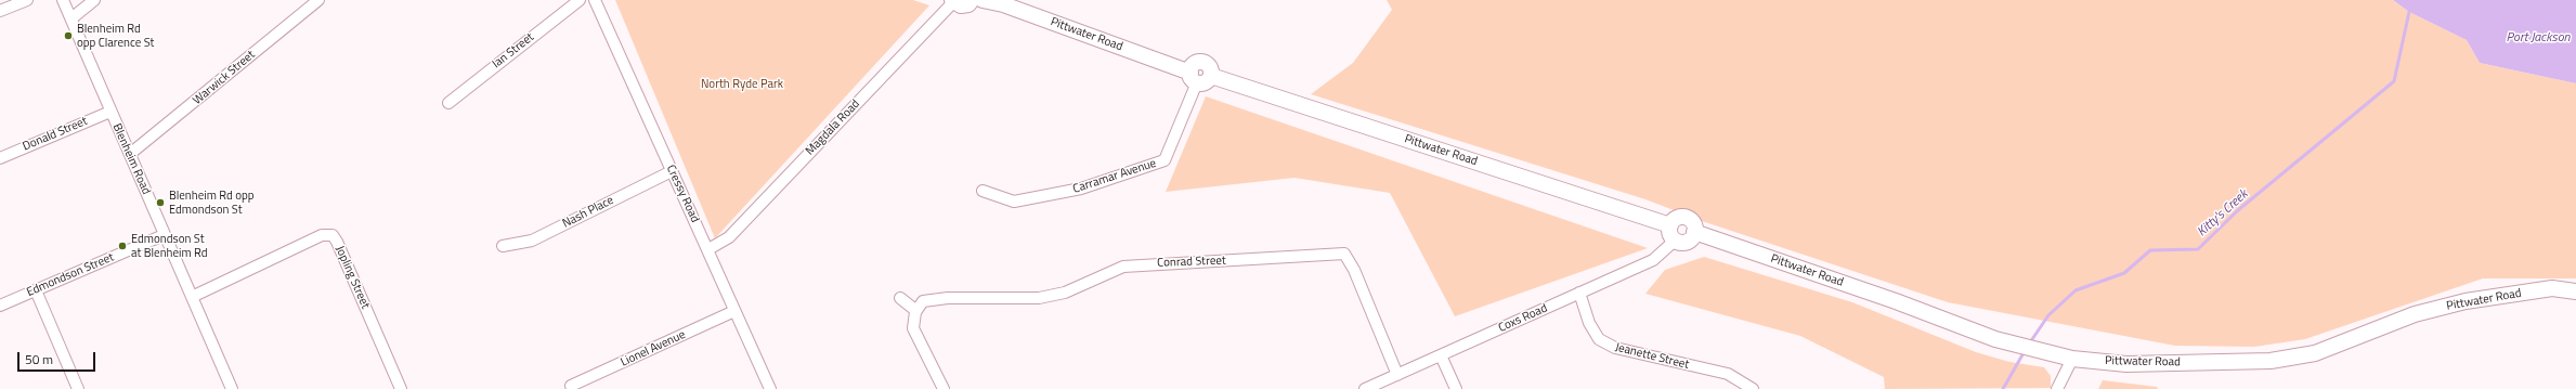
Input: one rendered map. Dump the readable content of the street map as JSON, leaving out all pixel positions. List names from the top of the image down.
{
  "streets": {
    "main road": ["Pittwater Road"],
    "street": [
      "Ian Street",
      "Warwick Street",
      "Magdala Road",
      "Donald Street",
      "Blenheim Road",
      "Carramar Avenue",
      "Cressy Road",
      "Nash Place",
      "Conrad Street",
      "Edmondson Street",
      "Jopling Street",
      "Coxs Road",
      "Lionel Avenue",
      "Jeanette Street"
    ]
  },
  "crossings": [
    ["Pittwater Road", "Carramar Avenue"],
    ["Pittwater Road", "Coxs Road"],
    ["Warwick Street", "Blenheim Road"],
    ["Magdala Road", "Cressy Road"],
    ["Donald Street", "Blenheim Road"],
    ["Blenheim Road", "Edmondson Street"],
    ["Blenheim Road", "Jopling Street"],
    ["Cressy Road", "Nash Place"],
    ["Cressy Road", "Lionel Avenue"],
    ["Conrad Street", "Coxs Road"],
    ["Coxs Road", "Jeanette Street"]
  ],
  "water": ["Port Jackson", "Kitty's Creek"],
  "parks": ["North Ryde Park"],
  "places": ["Blenheim Rd opp Clarence St", "Blenheim Rd opp Edmondson St", "Edmondson St at Blenheim Rd"],
  "scale_bar": "50 m"
}
